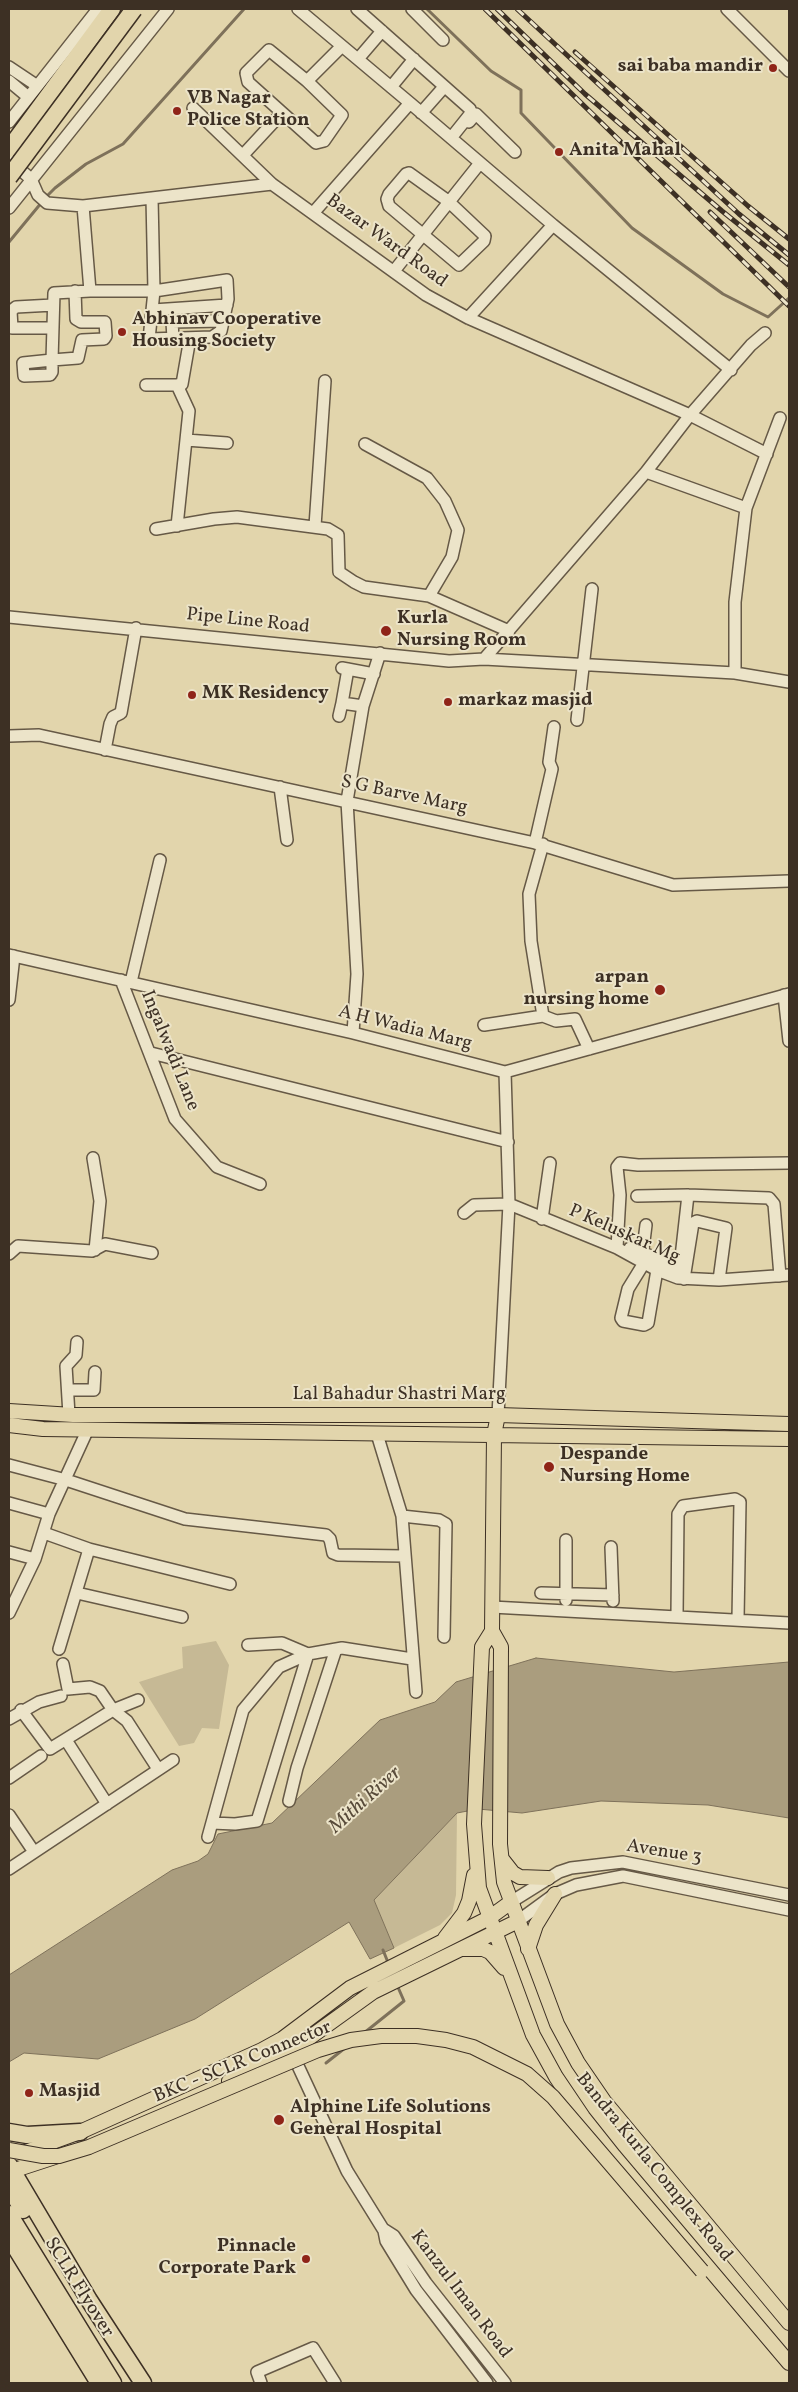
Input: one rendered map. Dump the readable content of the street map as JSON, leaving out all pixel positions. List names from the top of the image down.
{
  "streets": {
    "highway": ["SCLR Flyover"],
    "main road": ["Lal Bahadur Shastri Marg", "BKC - SCLR Connector", "Bandra Kurla Complex Road"],
    "street": [
      "Bazar Ward Road",
      "Pipe Line Road",
      "S G Barve Marg",
      "A H Wadia Marg",
      "Ingalwadi Lane",
      "P Keluskar Mg",
      "Avenue 3",
      "Kanzul Iman Road"
    ]
  },
  "crossings": [
    ["A H Wadia Marg", "Ingalwadi Lane"],
    ["Lal Bahadur Shastri Marg", "Bandra Kurla Complex Road"],
    ["Avenue 3", "Bandra Kurla Complex Road"],
    ["BKC - SCLR Connector", "Bandra Kurla Complex Road"]
  ],
  "water": ["Mithi River"],
  "places": [
    "sai baba mandir",
    "VB Nagar Police Station",
    "Anita Mahal",
    "Abhinav Cooperative Housing Society",
    "Kurla Nursing Room",
    "MK Residency",
    "markaz masjid",
    "arpan nursing home",
    "Despande Nursing Home",
    "Masjid",
    "Alphine Life Solutions General Hospital",
    "Pinnacle Corporate Park"
  ]
}
